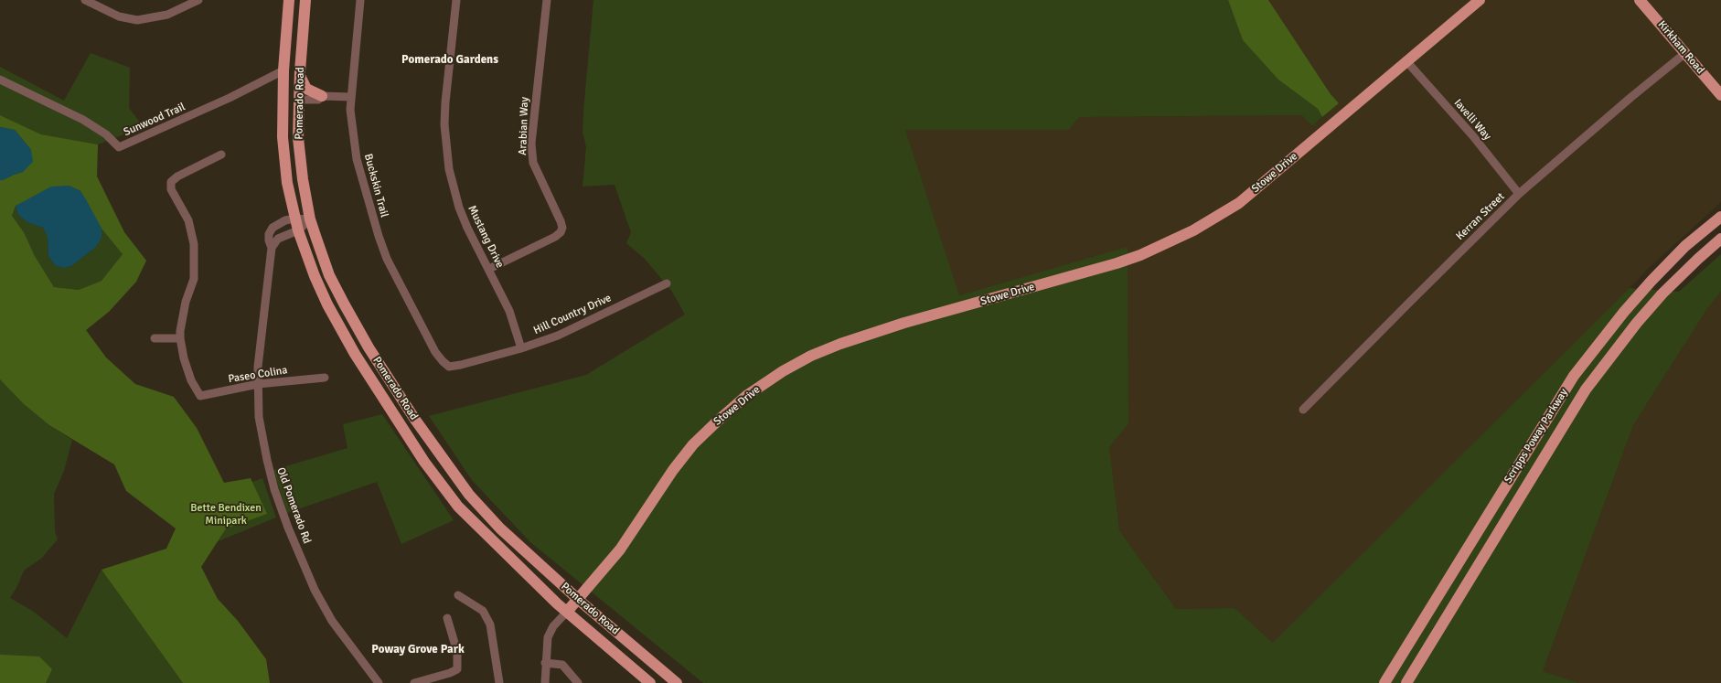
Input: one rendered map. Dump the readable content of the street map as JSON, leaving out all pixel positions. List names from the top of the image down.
{
  "streets": {
    "main road": [
      "Kirkham Road",
      "Pomerado Road",
      "Stowe Drive",
      "Scripps Poway Parkway"
    ],
    "street": [
      "Sunwood Trail",
      "Iavelli Way",
      "Arabian Way",
      "Buckskin Trail",
      "Kerran Street",
      "Mustang Drive",
      "Hill Country Drive",
      "Paseo Colina",
      "Old Pomerado Rd"
    ]
  },
  "crossings": [
    ["Kirkham Road", "Kerran Street"],
    ["Pomerado Road", "Sunwood Trail"],
    ["Pomerado Road", "Stowe Drive"],
    ["Pomerado Road", "Old Pomerado Rd"],
    ["Iavelli Way", "Stowe Drive"],
    ["Iavelli Way", "Kerran Street"],
    ["Arabian Way", "Mustang Drive"],
    ["Buckskin Trail", "Hill Country Drive"],
    ["Mustang Drive", "Hill Country Drive"],
    ["Paseo Colina", "Old Pomerado Rd"]
  ],
  "districts": ["Pomerado Gardens", "Poway Grove Park"],
  "parks": ["Bette Bendixen Minipark"]
}
